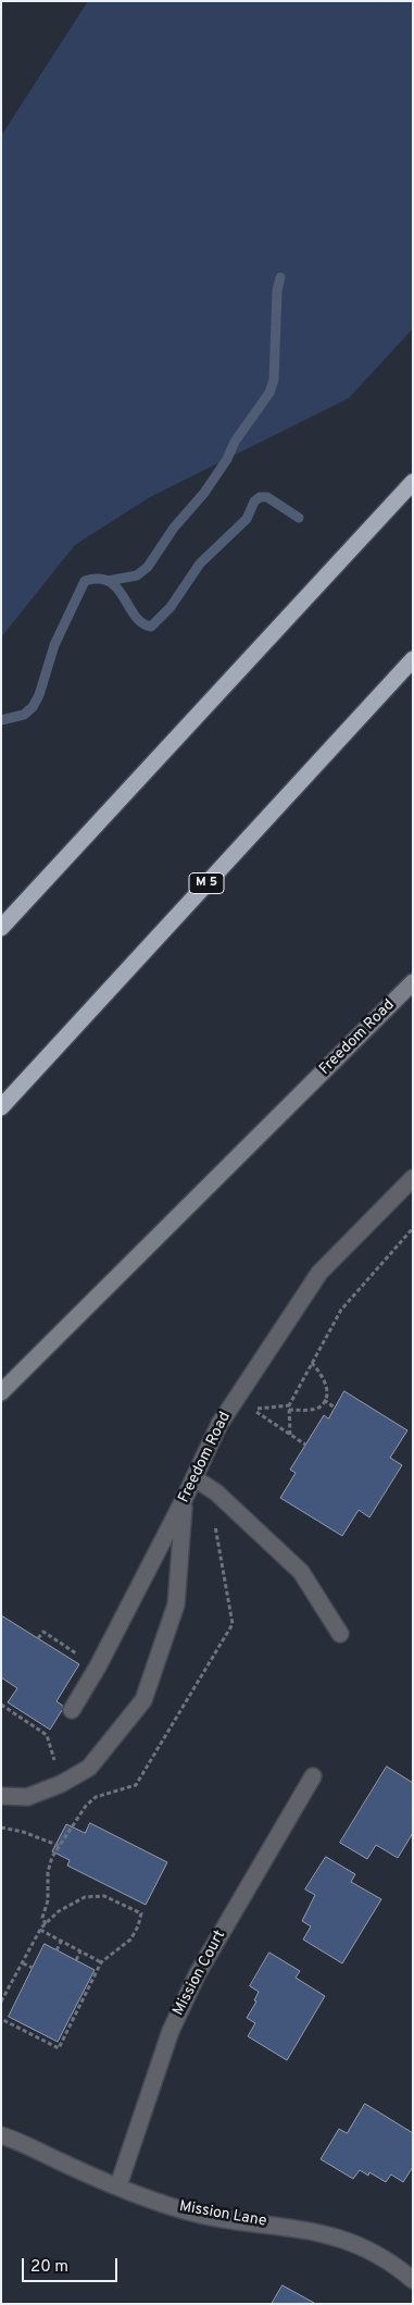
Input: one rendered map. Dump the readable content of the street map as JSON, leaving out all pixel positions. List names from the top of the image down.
{
  "streets": {
    "highway": ["M 5"],
    "street": ["Freedom Road", "Mission Court", "Mission Lane"]
  },
  "crossings": [
    ["Mission Court", "Mission Lane"]
  ],
  "scale_bar": "20 m"
}
